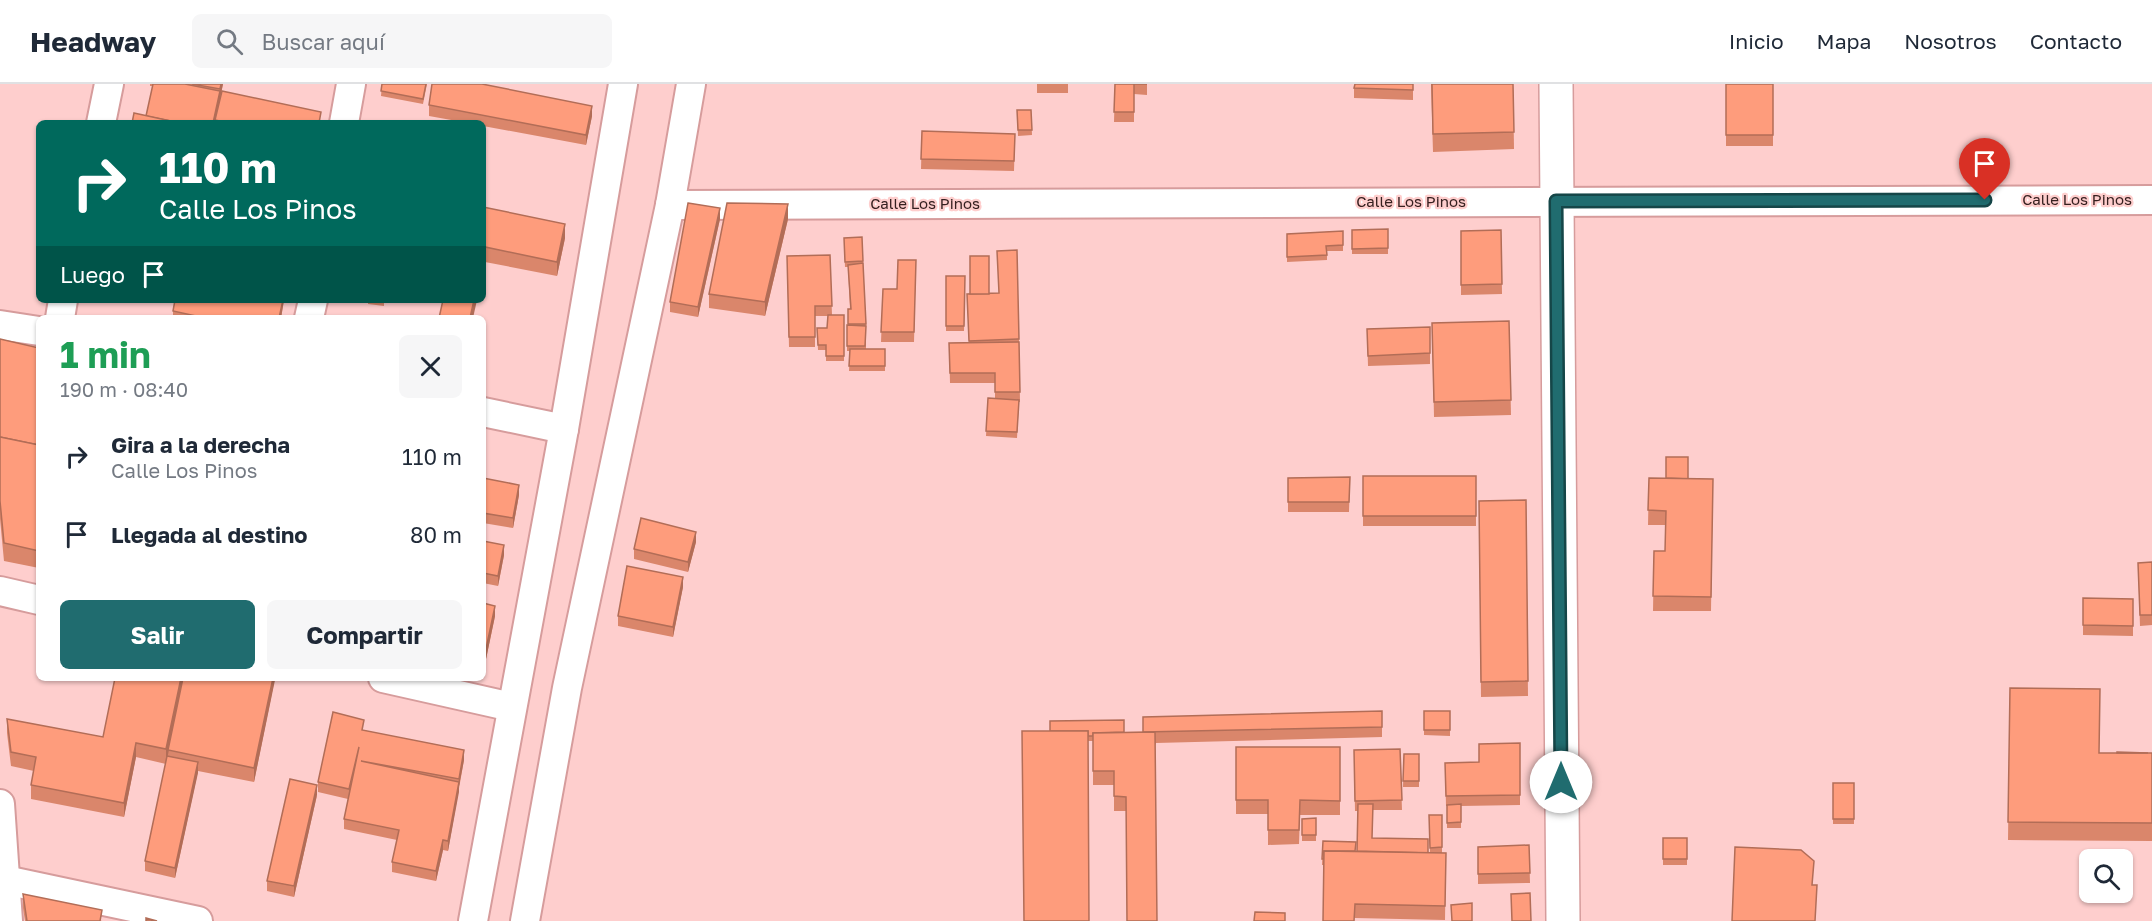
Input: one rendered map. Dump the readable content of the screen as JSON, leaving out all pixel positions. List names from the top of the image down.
{
  "streets": {
    "street": ["Calle Los Pinos"]
  },
  "page": {
    "header": "Headway",
    "search": "Buscar aquí",
    "nav": [
      "Inicio",
      "Mapa",
      "Nosotros",
      "Contacto"
    ],
    "turn": ["110 m", "Calle Los Pinos"],
    "then": "Luego",
    "heading": ["1 min", "190 m · 08:40"],
    "list": [
      {
        "name": "Gira a la derecha",
        "note": "Calle Los Pinos",
        "value": "110 m"
      },
      {
        "name": "Llegada al destino",
        "value": "80 m"
      }
    ],
    "buttons": ["Salir", "Compartir"]
  }
}
